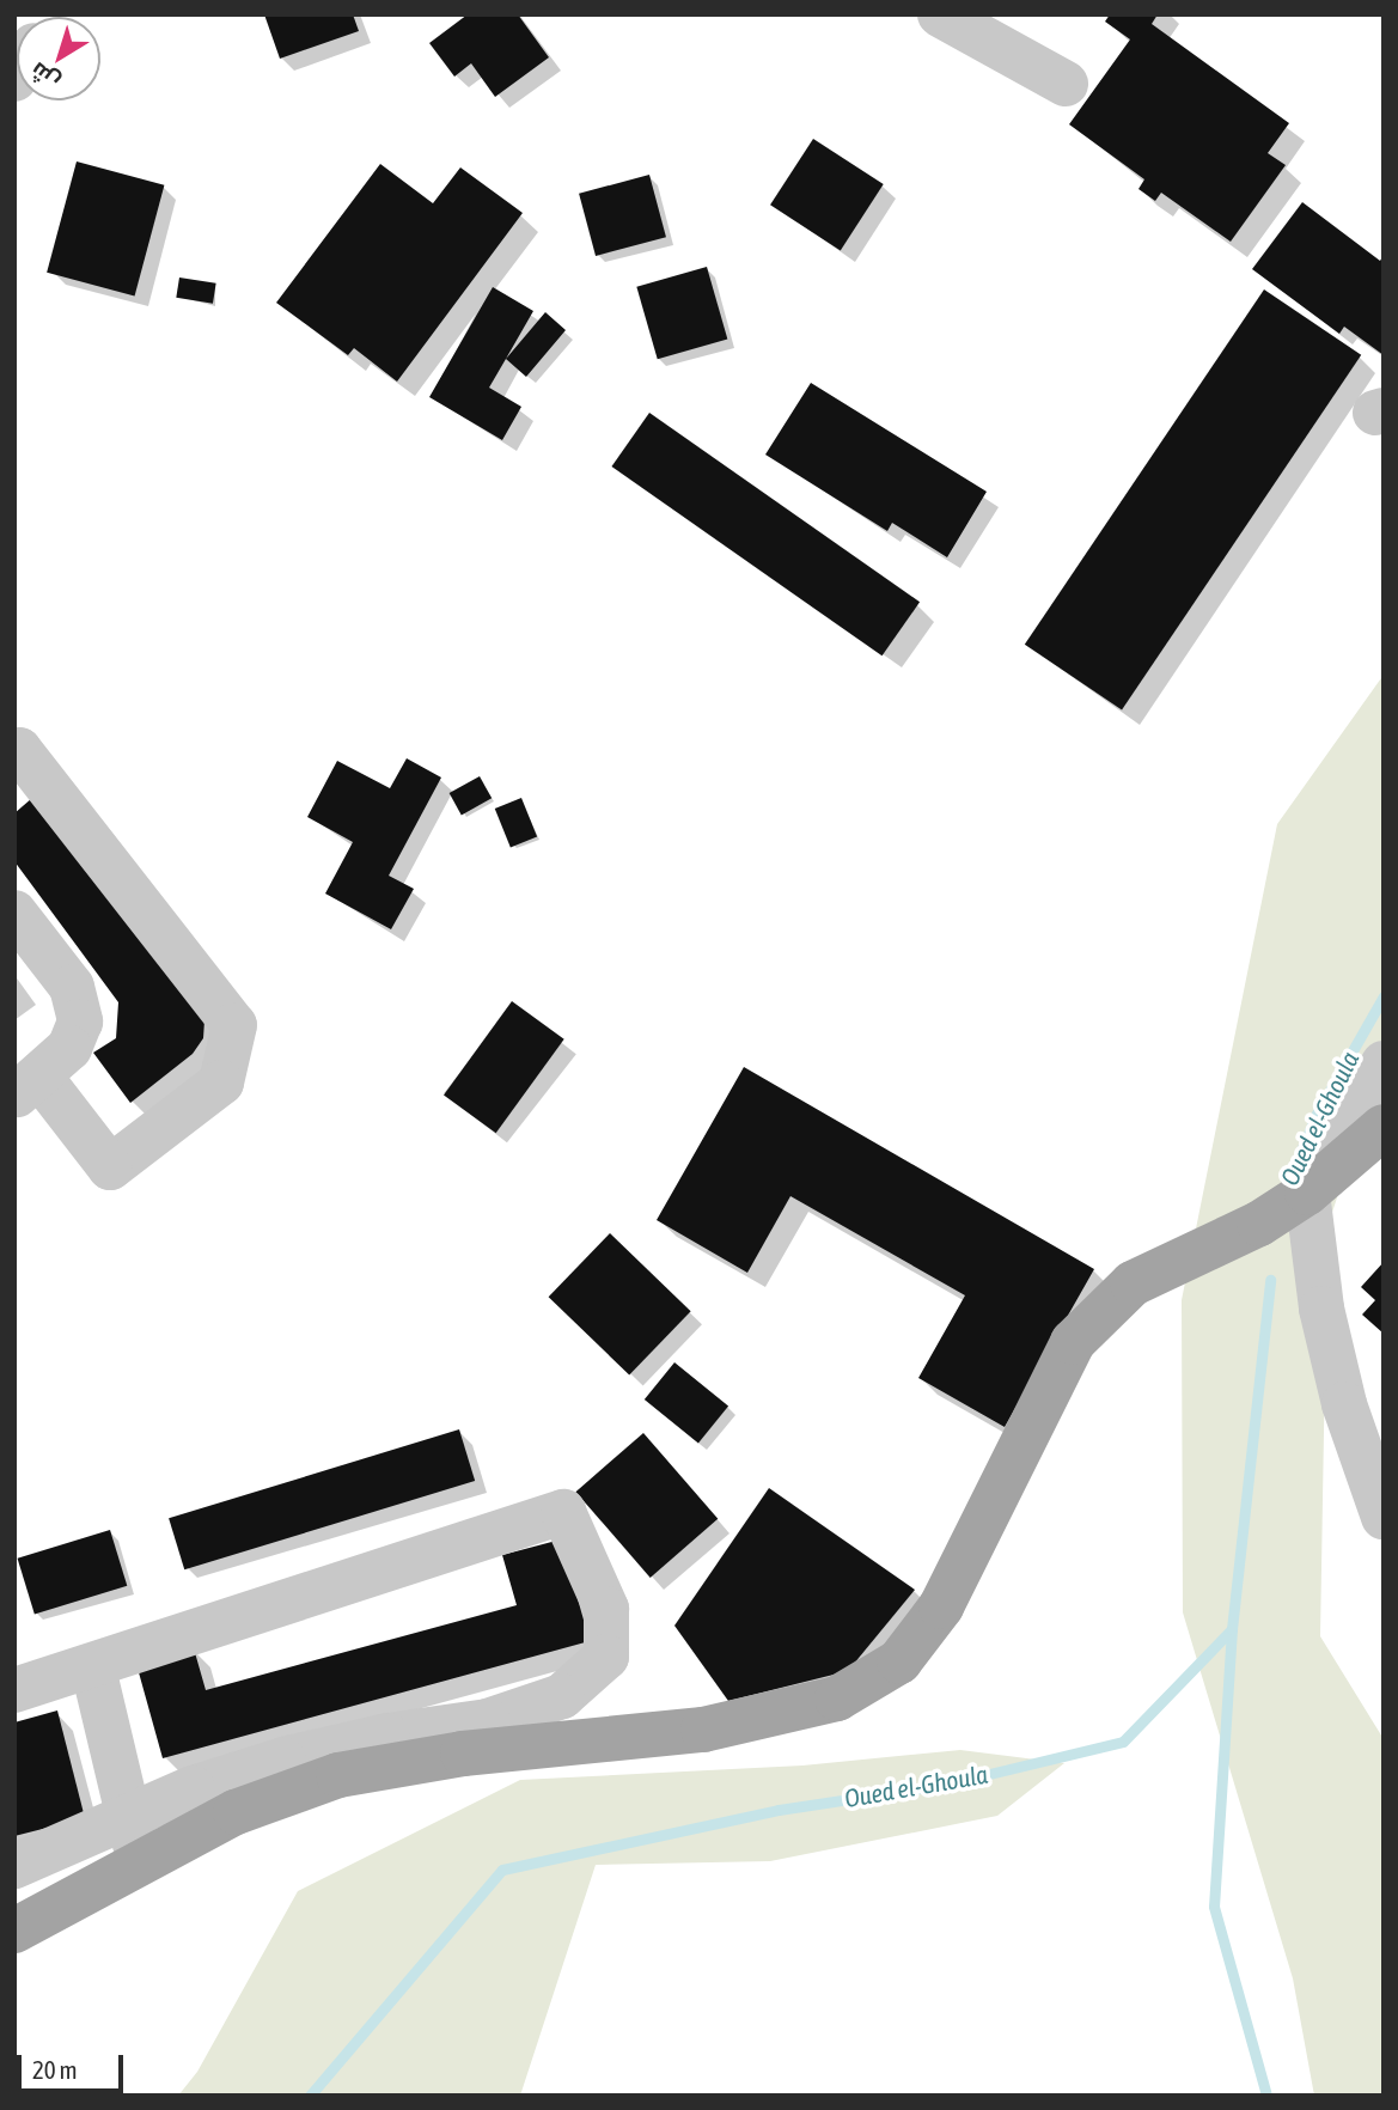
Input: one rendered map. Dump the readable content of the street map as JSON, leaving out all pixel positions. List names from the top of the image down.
{
  "water": ["Oued el-Ghoula"],
  "scale_bar": "20 m",
  "north": "bottom left"
}
